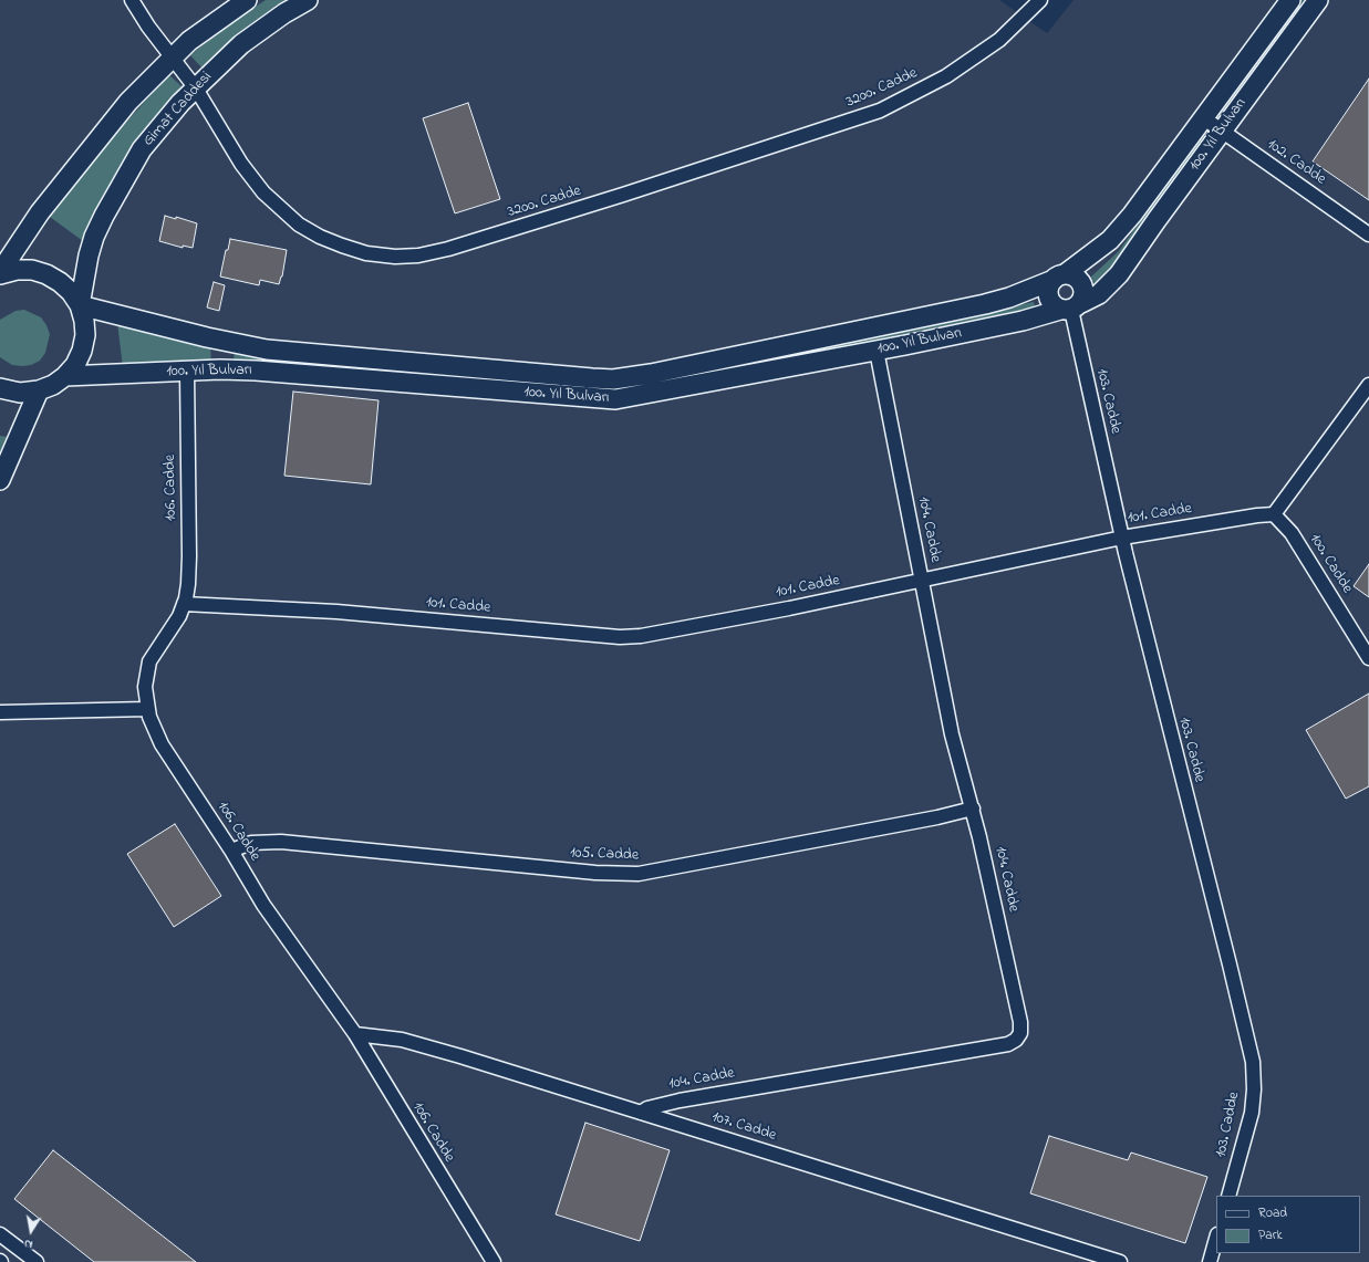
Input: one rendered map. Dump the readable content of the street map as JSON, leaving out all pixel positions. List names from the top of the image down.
{
  "streets": {
    "main road": ["Gimat Caddesi", "100. Yıl Bulvarı"],
    "street": [
      "3200. Cadde",
      "102. Cadde",
      "103. Cadde",
      "106. Cadde",
      "101. Cadde",
      "104. Cadde",
      "100. Cadde",
      "105. Cadde",
      "107. Cadde"
    ]
  },
  "crossings": [
    ["3200. Cadde", "Gimat Caddesi"],
    ["Gimat Caddesi", "100. Yıl Bulvarı"],
    ["100. Yıl Bulvarı", "102. Cadde"],
    ["100. Yıl Bulvarı", "103. Cadde"],
    ["100. Yıl Bulvarı", "106. Cadde"],
    ["100. Yıl Bulvarı", "104. Cadde"],
    ["103. Cadde", "101. Cadde"],
    ["106. Cadde", "101. Cadde"],
    ["106. Cadde", "105. Cadde"],
    ["106. Cadde", "107. Cadde"],
    ["101. Cadde", "104. Cadde"],
    ["101. Cadde", "100. Cadde"],
    ["104. Cadde", "105. Cadde"],
    ["104. Cadde", "107. Cadde"]
  ],
  "legend": ["Road", "Park"],
  "north": "bottom"
}
